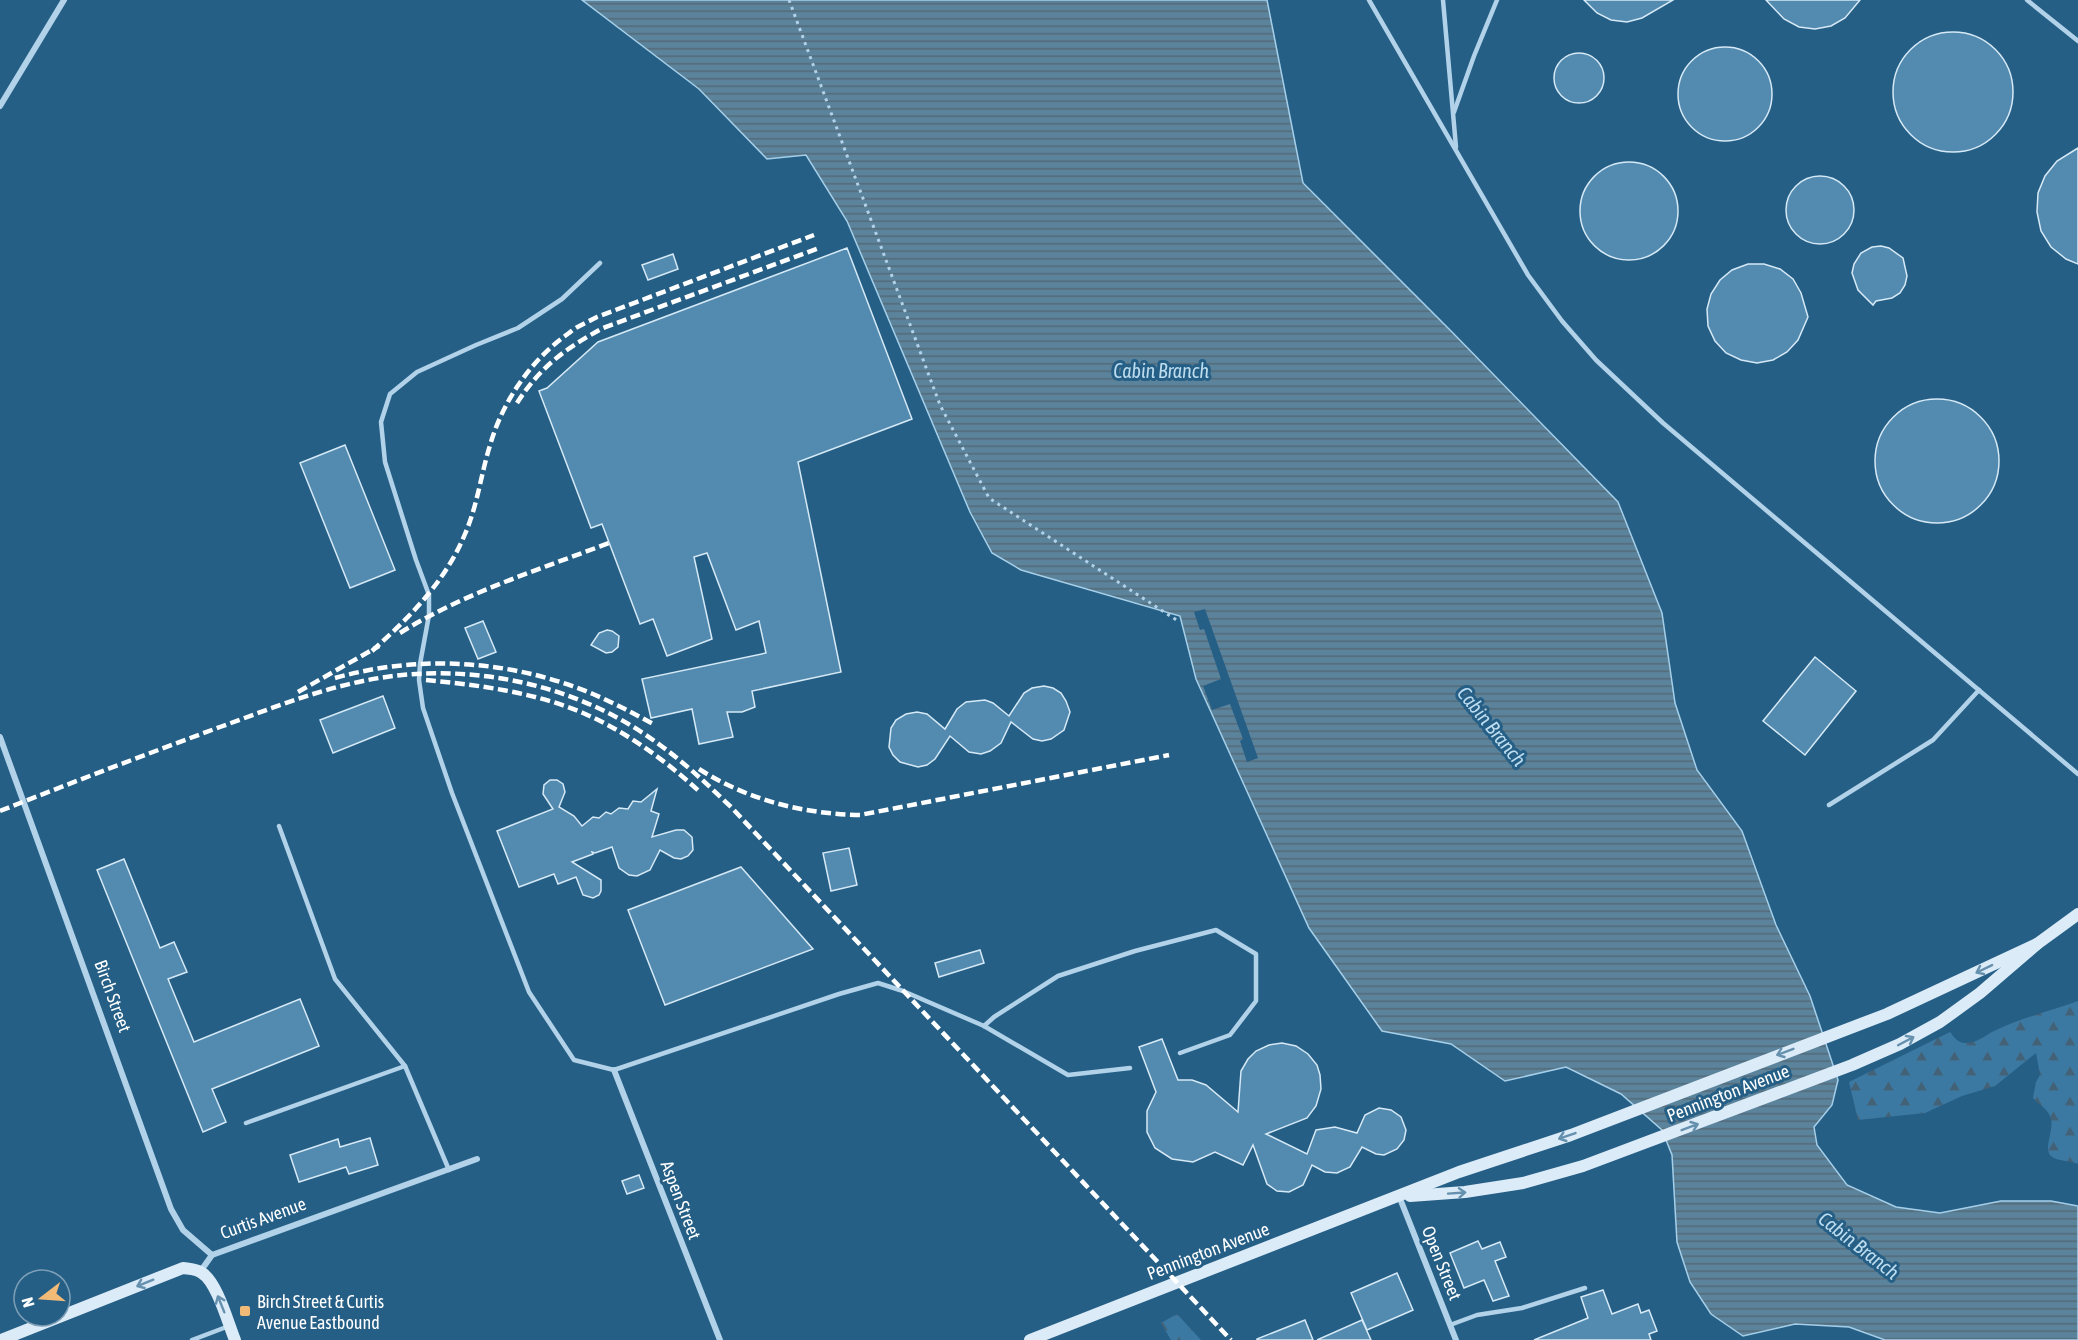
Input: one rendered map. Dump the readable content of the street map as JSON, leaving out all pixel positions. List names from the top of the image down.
{
  "streets": {
    "main road": ["Pennington Avenue"],
    "street": [
      "Birch Street",
      "Aspen Street",
      "Curtis Avenue",
      "Open Street"
    ]
  },
  "crossings": [
    ["Birch Street", "Curtis Avenue"],
    ["Pennington Avenue", "Open Street"]
  ],
  "water": ["Cabin Branch"],
  "places": {
    "transit": ["Birch Street & Curtis Avenue Eastbound"]
  },
  "north": "left"
}
